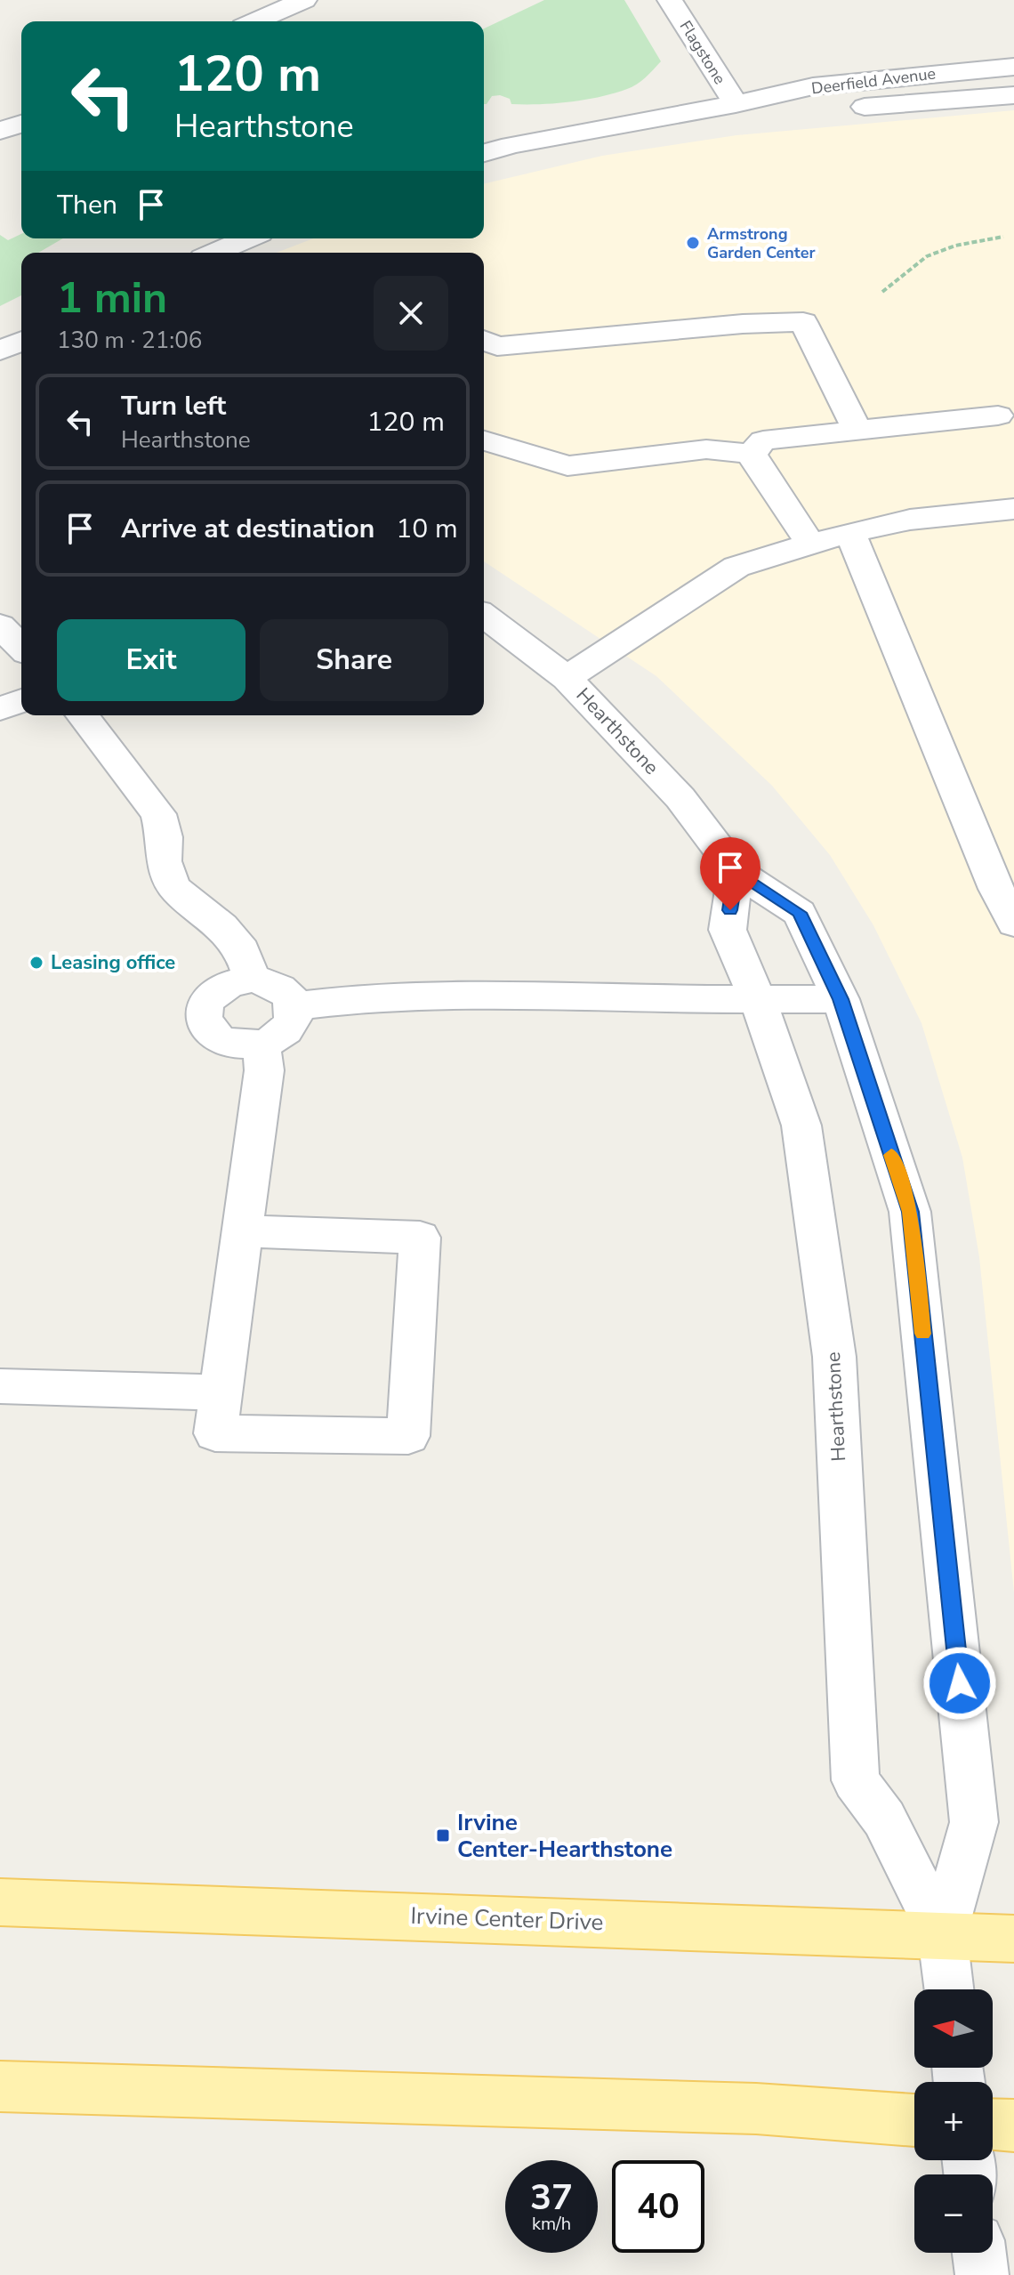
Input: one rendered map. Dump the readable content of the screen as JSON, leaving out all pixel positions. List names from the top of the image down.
{
  "streets": {
    "main road": ["Irvine Center Drive"],
    "street": ["Flagstone", "Deerfield Avenue", "Hearthstone"]
  },
  "crossings": [
    ["Flagstone", "Deerfield Avenue"],
    ["Hearthstone", "Irvine Center Drive"]
  ],
  "places": {
    "other": ["Armstrong Garden Center", "Leasing office"],
    "transit": ["Irvine Center-Hearthstone"]
  },
  "north": "left",
  "page": {
    "turn": ["120 m", "Hearthstone"],
    "then": "Then",
    "heading": ["1 min", "130 m · 21:06"],
    "list": [
      {
        "name": "Turn left",
        "note": "Hearthstone",
        "value": "120 m"
      },
      {
        "name": "Arrive at destination",
        "value": "10 m"
      }
    ],
    "buttons": ["Exit", "Share"],
    "map_buttons": ["+", "−"],
    "speed": "37 km/h",
    "limit": "40"
  }
}
